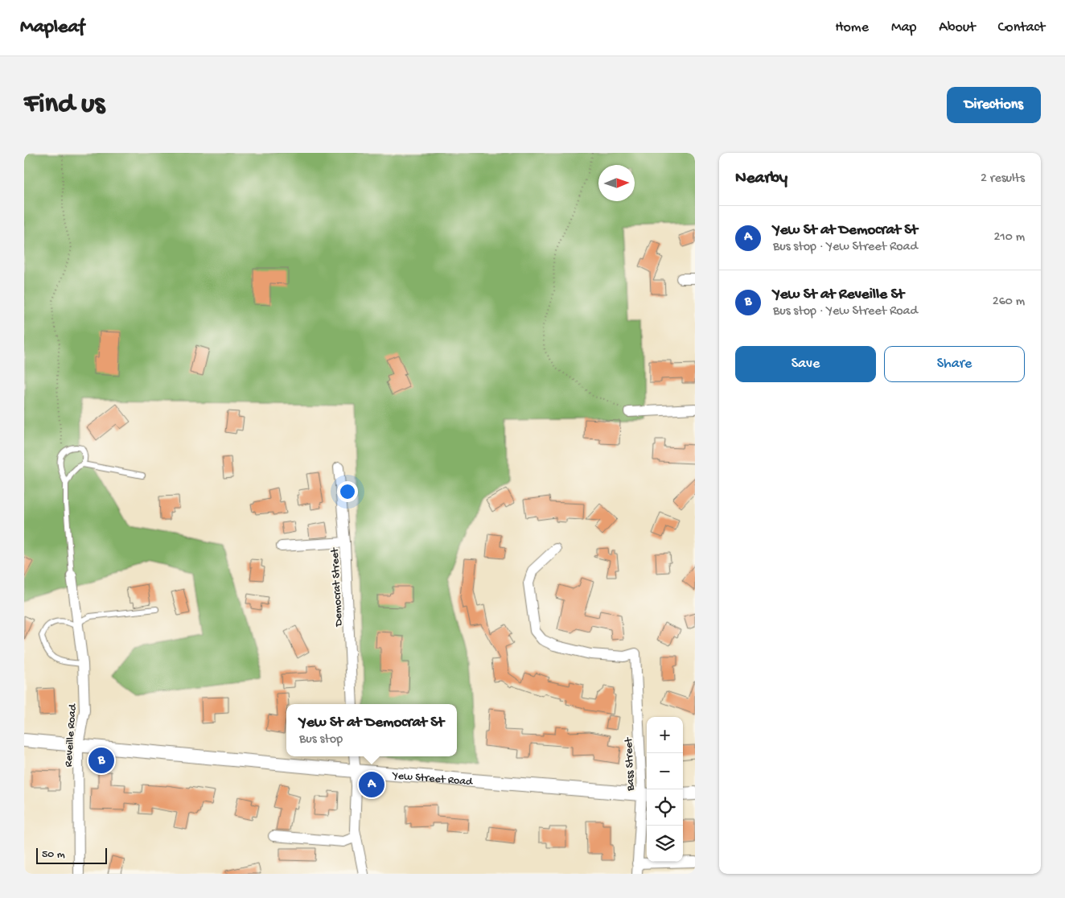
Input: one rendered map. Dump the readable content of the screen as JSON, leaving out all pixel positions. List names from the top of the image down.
{
  "streets": {
    "street": [
      "Democrat Street",
      "Reveille Road",
      "Bass Street",
      "Yew Street Road"
    ]
  },
  "crossings": [
    ["Reveille Road", "Yew Street Road"],
    ["Bass Street", "Yew Street Road"]
  ],
  "scale_bar": "50 m",
  "north": "right",
  "page": {
    "header": "Mapleaf",
    "nav": [
      "Home",
      "Map",
      "About",
      "Contact"
    ],
    "buttons": [
      "Directions",
      ["Save", "Share"]
    ],
    "title": "Find us",
    "heading": ["Nearby", "2 results"],
    "list": [
      {
        "mark": "A",
        "name": "Yew St at Democrat St",
        "note": "Bus stop · Yew Street Road",
        "value": "210 m"
      },
      {
        "mark": "B",
        "name": "Yew St at Reveille St",
        "note": "Bus stop · Yew Street Road",
        "value": "260 m"
      }
    ],
    "popup": ["Yew St at Democrat St", "Bus stop"],
    "map_buttons": ["+", "−"],
    "pins": ["B", "A"],
    "scale": "50 m"
  }
}
